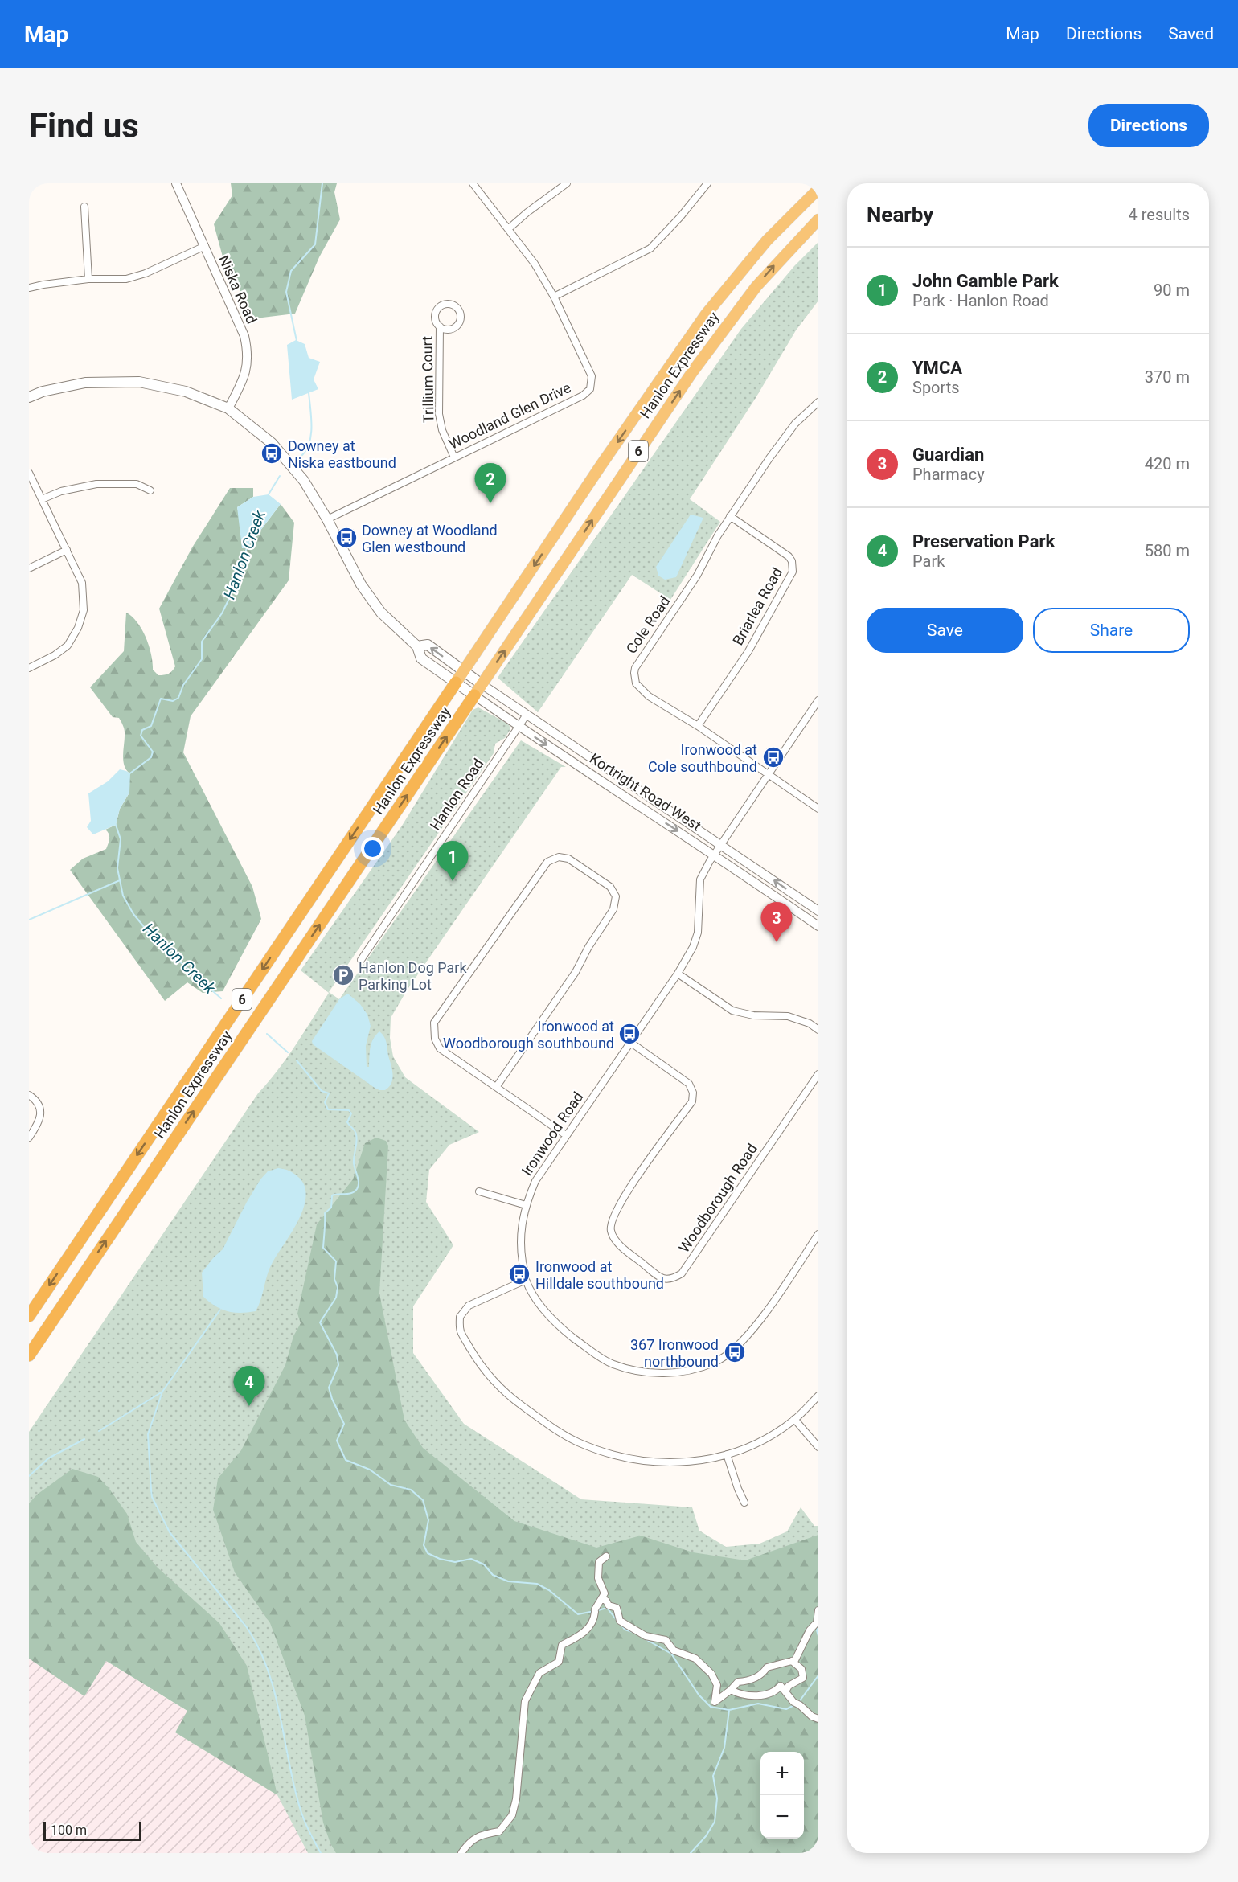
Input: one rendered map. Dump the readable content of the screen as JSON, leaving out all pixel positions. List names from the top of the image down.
{
  "streets": {
    "highway": ["Hanlon Expressway", "6"],
    "main road": ["Kortright Road West"],
    "street": [
      "Niska Road",
      "Trillium Court",
      "Woodland Glen Drive",
      "Briarlea Road",
      "Cole Road",
      "Hanlon Road",
      "Ironwood Road",
      "Woodborough Road"
    ]
  },
  "crossings": [
    ["Hanlon Expressway", "Kortright Road West"],
    ["Trillium Court", "Woodland Glen Drive"],
    ["Briarlea Road", "Cole Road"],
    ["Cole Road", "Ironwood Road"],
    ["Kortright Road West", "Hanlon Road"],
    ["Kortright Road West", "Ironwood Road"],
    ["Ironwood Road", "Woodborough Road"]
  ],
  "water": ["Hanlon Creek"],
  "places": {
    "bus stop": [
      "Downey at Niska eastbound",
      "Downey at Woodland Glen westbound",
      "Ironwood at Cole southbound",
      "Ironwood at Woodborough southbound",
      "Ironwood at Hilldale southbound",
      "367 Ironwood northbound"
    ],
    "parking": ["Hanlon Dog Park Parking Lot"]
  },
  "scale_bar": "100 m",
  "page": {
    "header": "Map",
    "nav": ["Map", "Directions", "Saved"],
    "buttons": [
      "Directions",
      ["Save", "Share"]
    ],
    "title": "Find us",
    "heading": ["Nearby", "4 results"],
    "list": [
      {
        "mark": "1",
        "name": "John Gamble Park",
        "note": "Park · Hanlon Road",
        "value": "90 m"
      },
      {
        "mark": "2",
        "name": "YMCA",
        "note": "Sports",
        "value": "370 m"
      },
      {
        "mark": "3",
        "name": "Guardian",
        "note": "Pharmacy",
        "value": "420 m"
      },
      {
        "mark": "4",
        "name": "Preservation Park",
        "note": "Park",
        "value": "580 m"
      }
    ],
    "pins": [
      "2",
      "1",
      "3",
      "4"
    ],
    "map_buttons": ["+", "−"],
    "scale": "100 m"
  }
}
